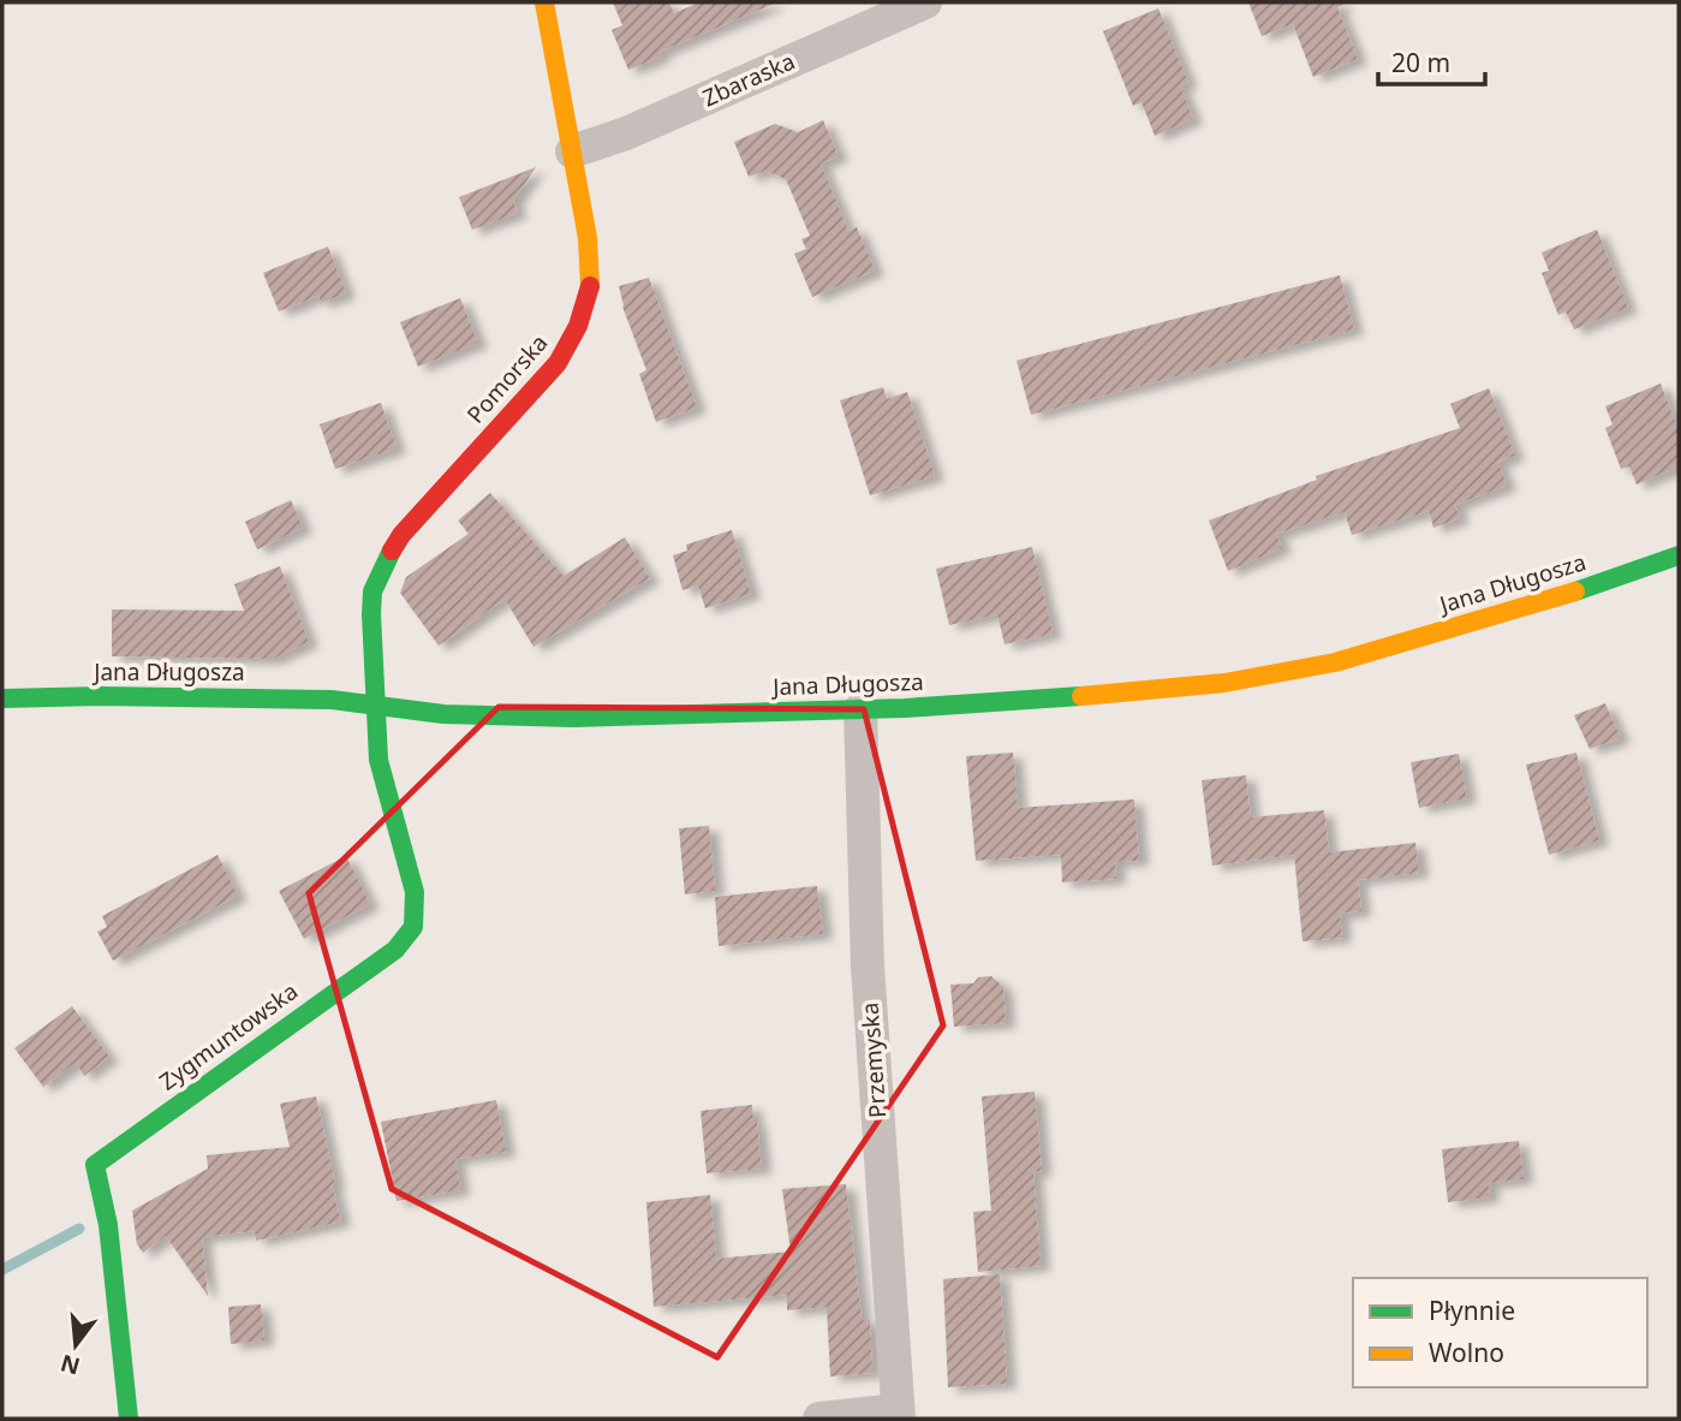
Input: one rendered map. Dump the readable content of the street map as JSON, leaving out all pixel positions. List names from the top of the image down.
{
  "streets": {
    "street": [
      "Zbaraska",
      "Pomorska",
      "Jana Długosza",
      "Zygmuntowska",
      "Przemyska"
    ]
  },
  "crossings": [
    ["Zbaraska", "Pomorska"],
    ["Pomorska", "Jana Długosza"],
    ["Pomorska", "Zygmuntowska"],
    ["Jana Długosza", "Zygmuntowska"],
    ["Jana Długosza", "Przemyska"]
  ],
  "legend": ["Płynnie", "Wolno"],
  "scale_bar": "20 m",
  "north": "bottom"
}
